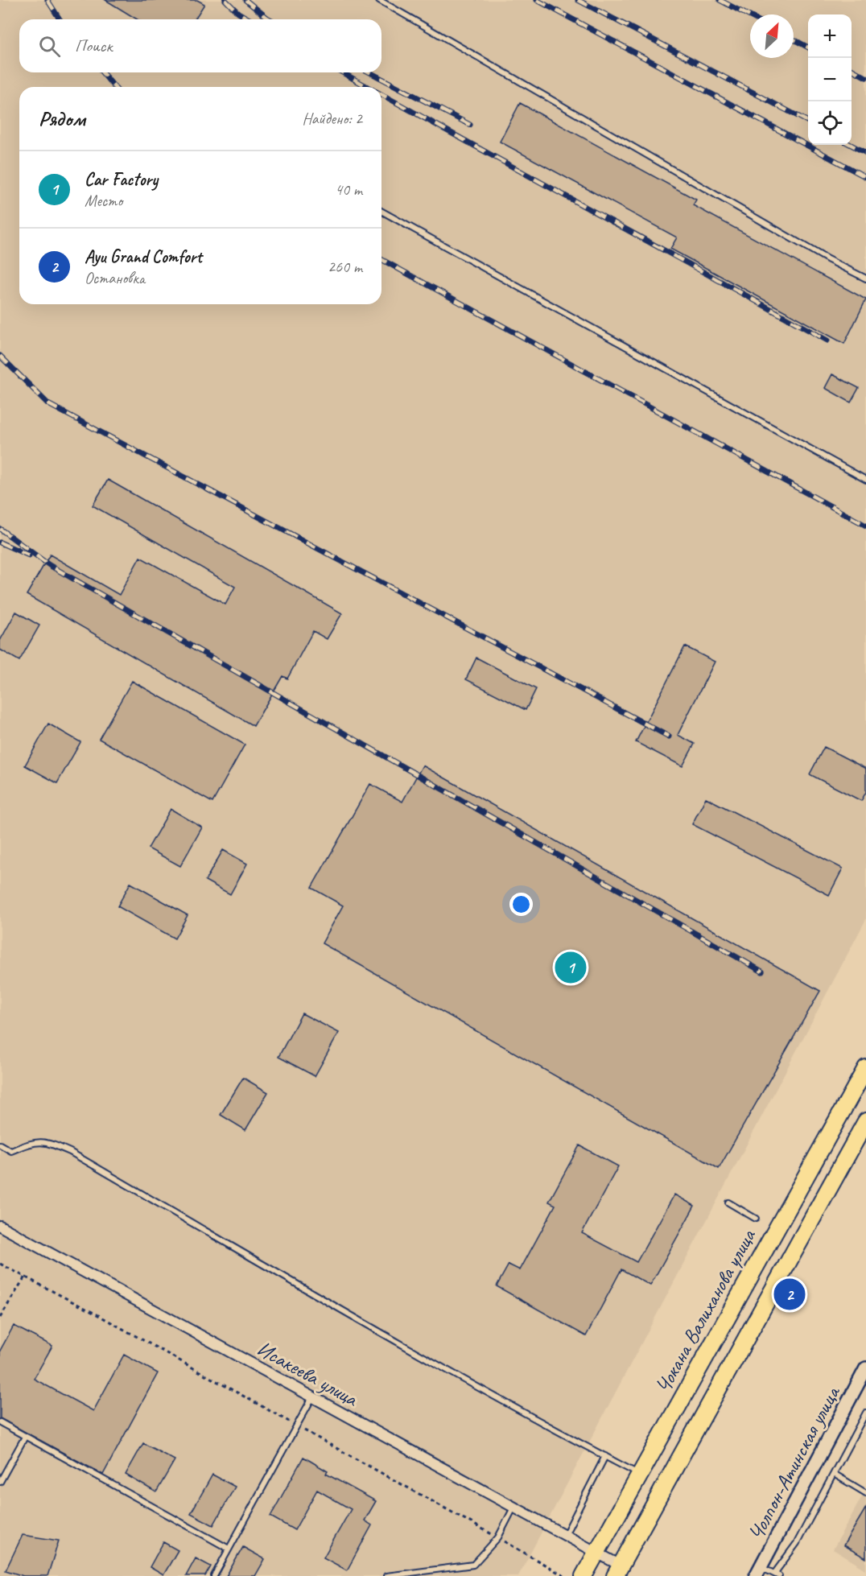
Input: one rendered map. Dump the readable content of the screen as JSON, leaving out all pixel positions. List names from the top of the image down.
{
  "streets": {
    "main road": ["Чокана Валиханова улица"],
    "street": ["Исакеева улица", "Чолпон-Атинская улица"]
  },
  "crossings": [
    ["Чокана Валиханова улица", "Исакеева улица"]
  ],
  "north": "top right",
  "page": {
    "map_buttons": ["+", "−"],
    "search": "Поиск",
    "heading": ["Рядом", "Найдено: 2"],
    "list": [
      {
        "mark": "1",
        "name": "Car Factory",
        "note": "Место",
        "value": "40 m"
      },
      {
        "mark": "2",
        "name": "Ayu Grand Comfort",
        "note": "Остановка",
        "value": "260 m"
      }
    ],
    "pins": ["1", "2"]
  }
}
